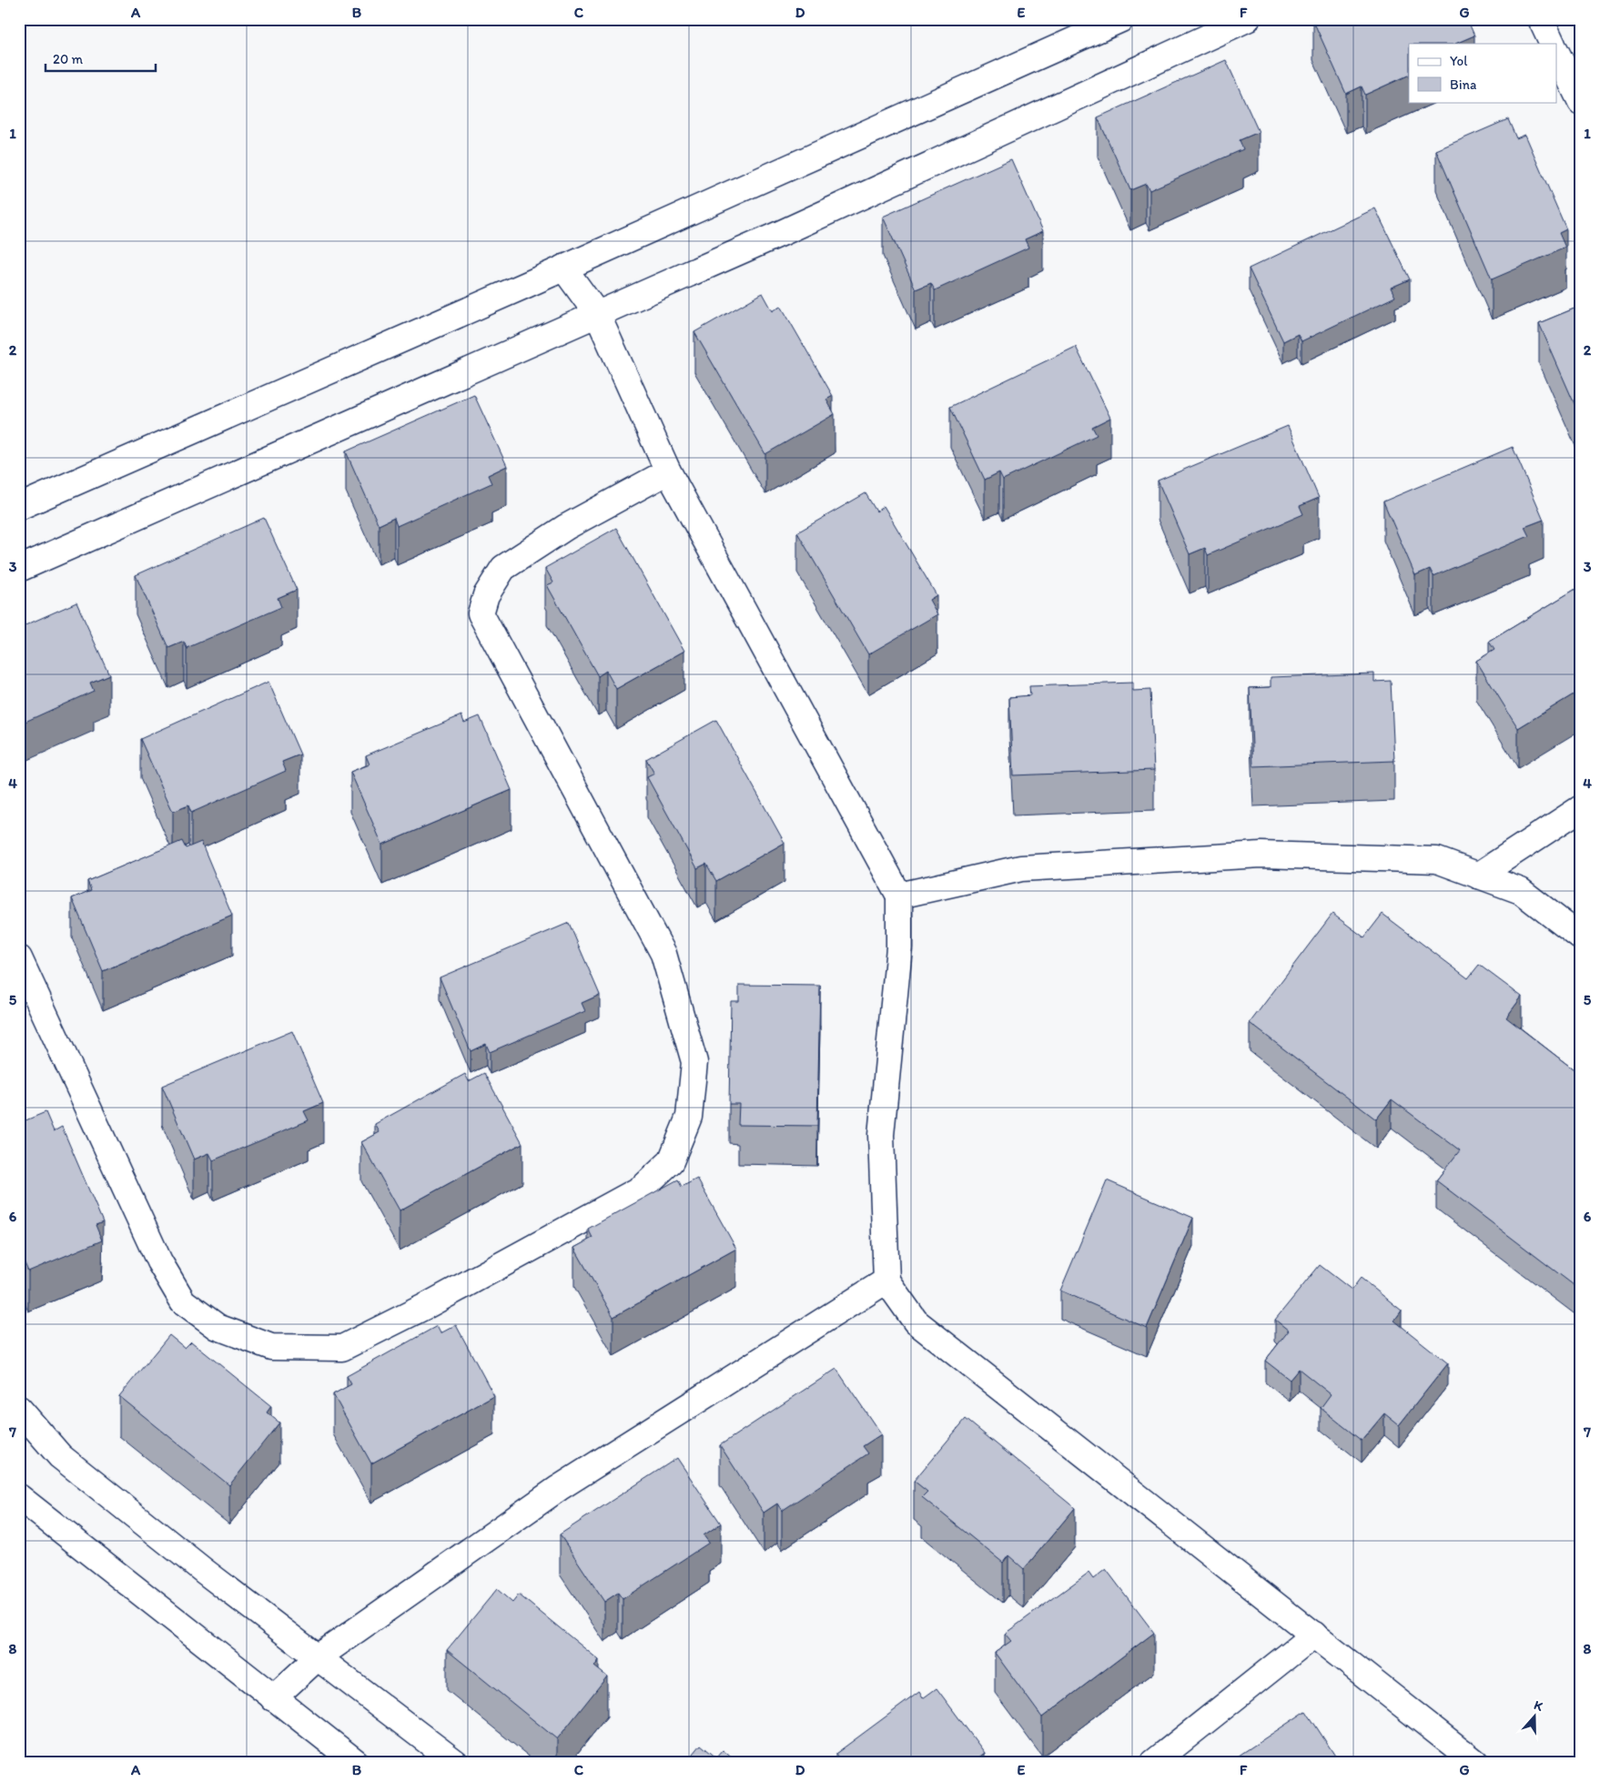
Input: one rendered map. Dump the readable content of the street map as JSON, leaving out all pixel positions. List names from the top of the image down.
{
  "legend": ["Yol", "Bina"],
  "scale_bar": "20 m",
  "north": "top",
  "grid": {
    "columns": [
      "A",
      "B",
      "C",
      "D",
      "E",
      "F",
      "G"
    ],
    "rows": [
      "1",
      "2",
      "3",
      "4",
      "5",
      "6",
      "7",
      "8"
    ]
  }
}
